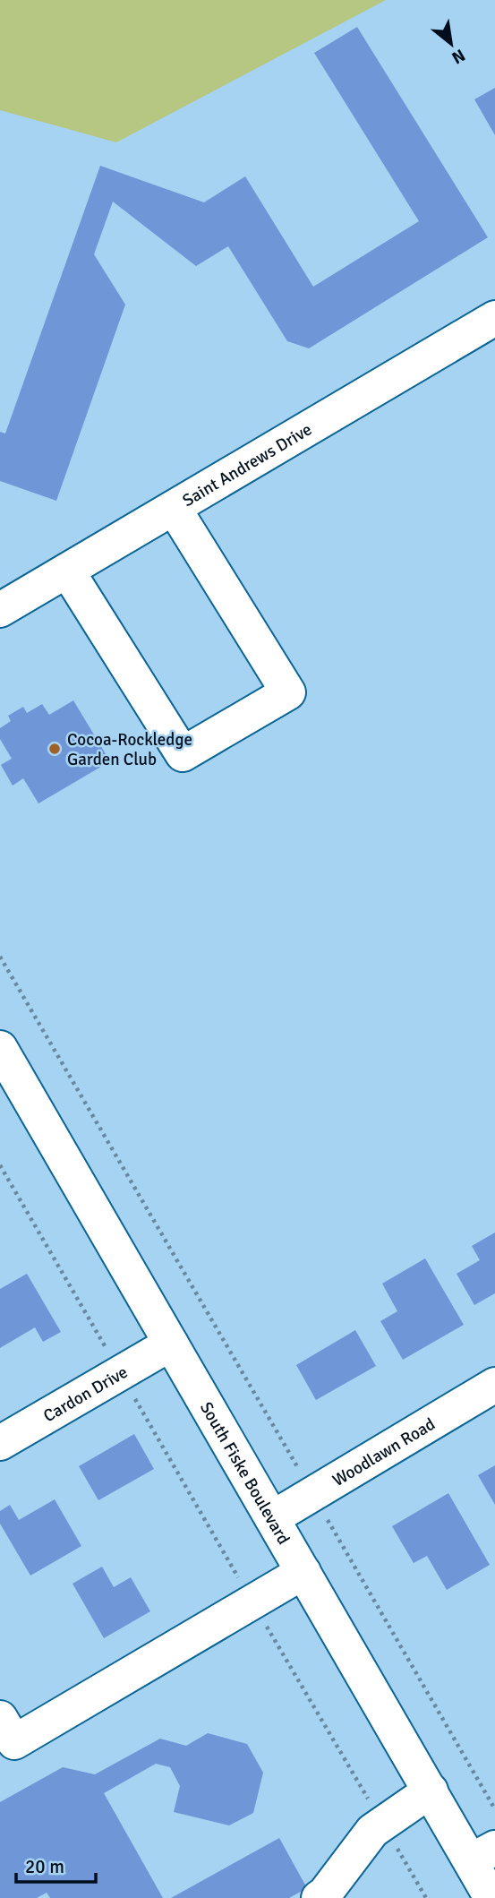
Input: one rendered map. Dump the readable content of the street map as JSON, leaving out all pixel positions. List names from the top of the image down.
{
  "streets": {
    "street": [
      "Saint Andrews Drive",
      "Cardon Drive",
      "Woodlawn Road",
      "South Fiske Boulevard"
    ]
  },
  "crossings": [
    ["Cardon Drive", "South Fiske Boulevard"],
    ["Woodlawn Road", "South Fiske Boulevard"]
  ],
  "places": ["Cocoa-Rockledge Garden Club"],
  "scale_bar": "20 m",
  "north": "bottom right"
}
